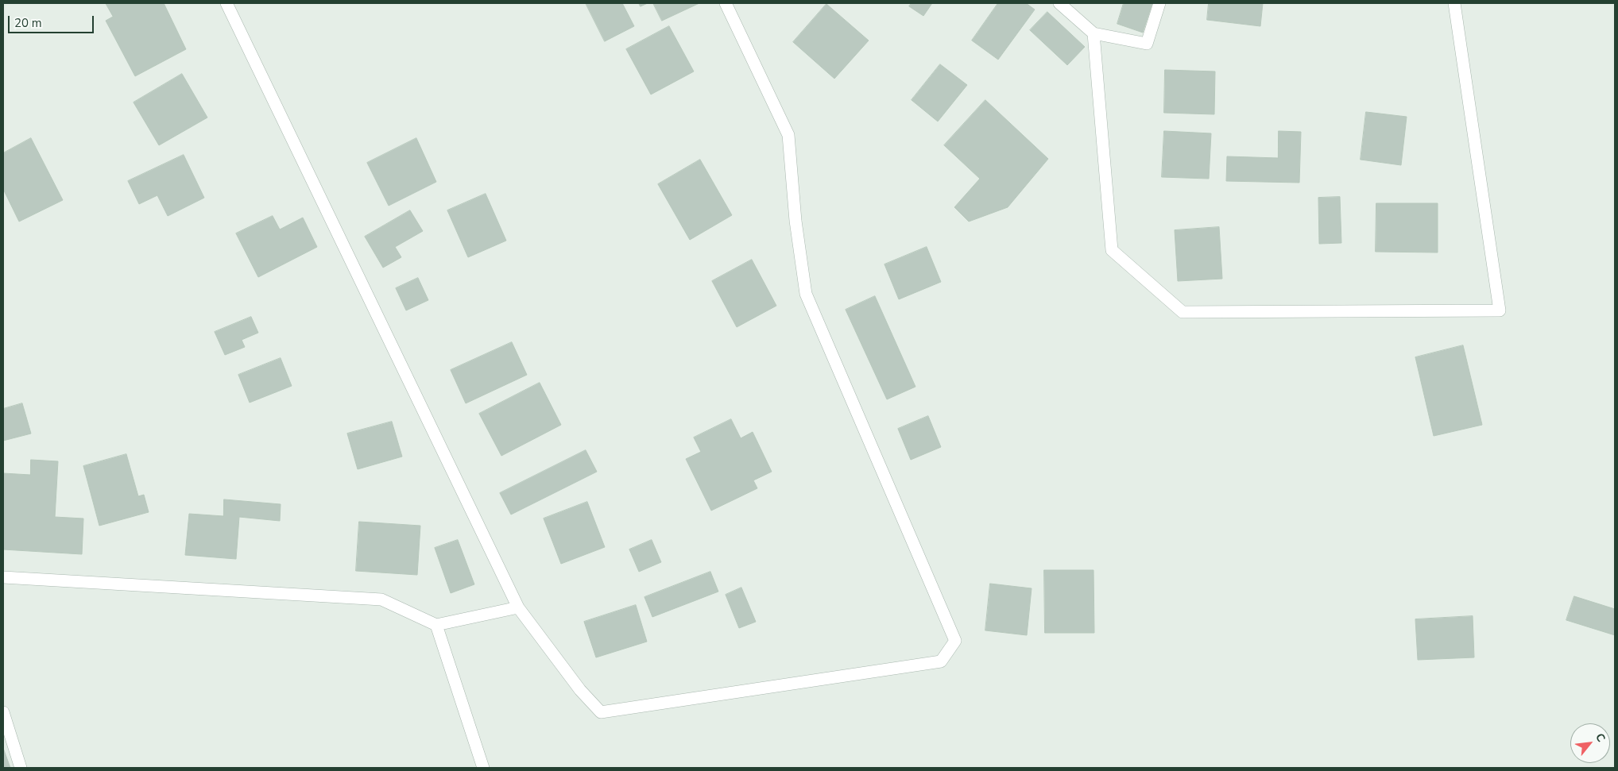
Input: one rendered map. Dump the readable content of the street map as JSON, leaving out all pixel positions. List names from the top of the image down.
{
  "scale_bar": "20 m",
  "north": "top right"
}
